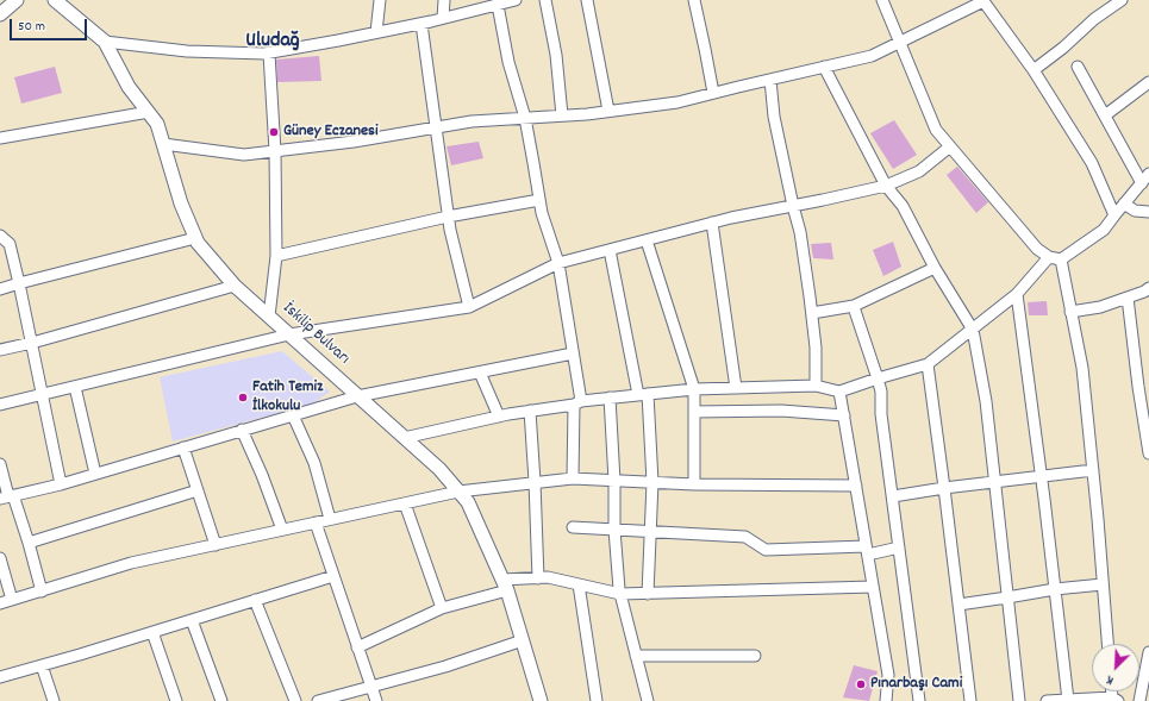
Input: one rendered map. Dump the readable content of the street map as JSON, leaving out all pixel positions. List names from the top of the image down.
{
  "streets": {
    "main road": ["İskilip Bulvarı"]
  },
  "districts": ["Uludağ"],
  "places": ["Güney Eczanesi", "Fatih Temiz İlkokulu", "Pınarbaşı Cami"],
  "scale_bar": "50 m",
  "north": "bottom left"
}
